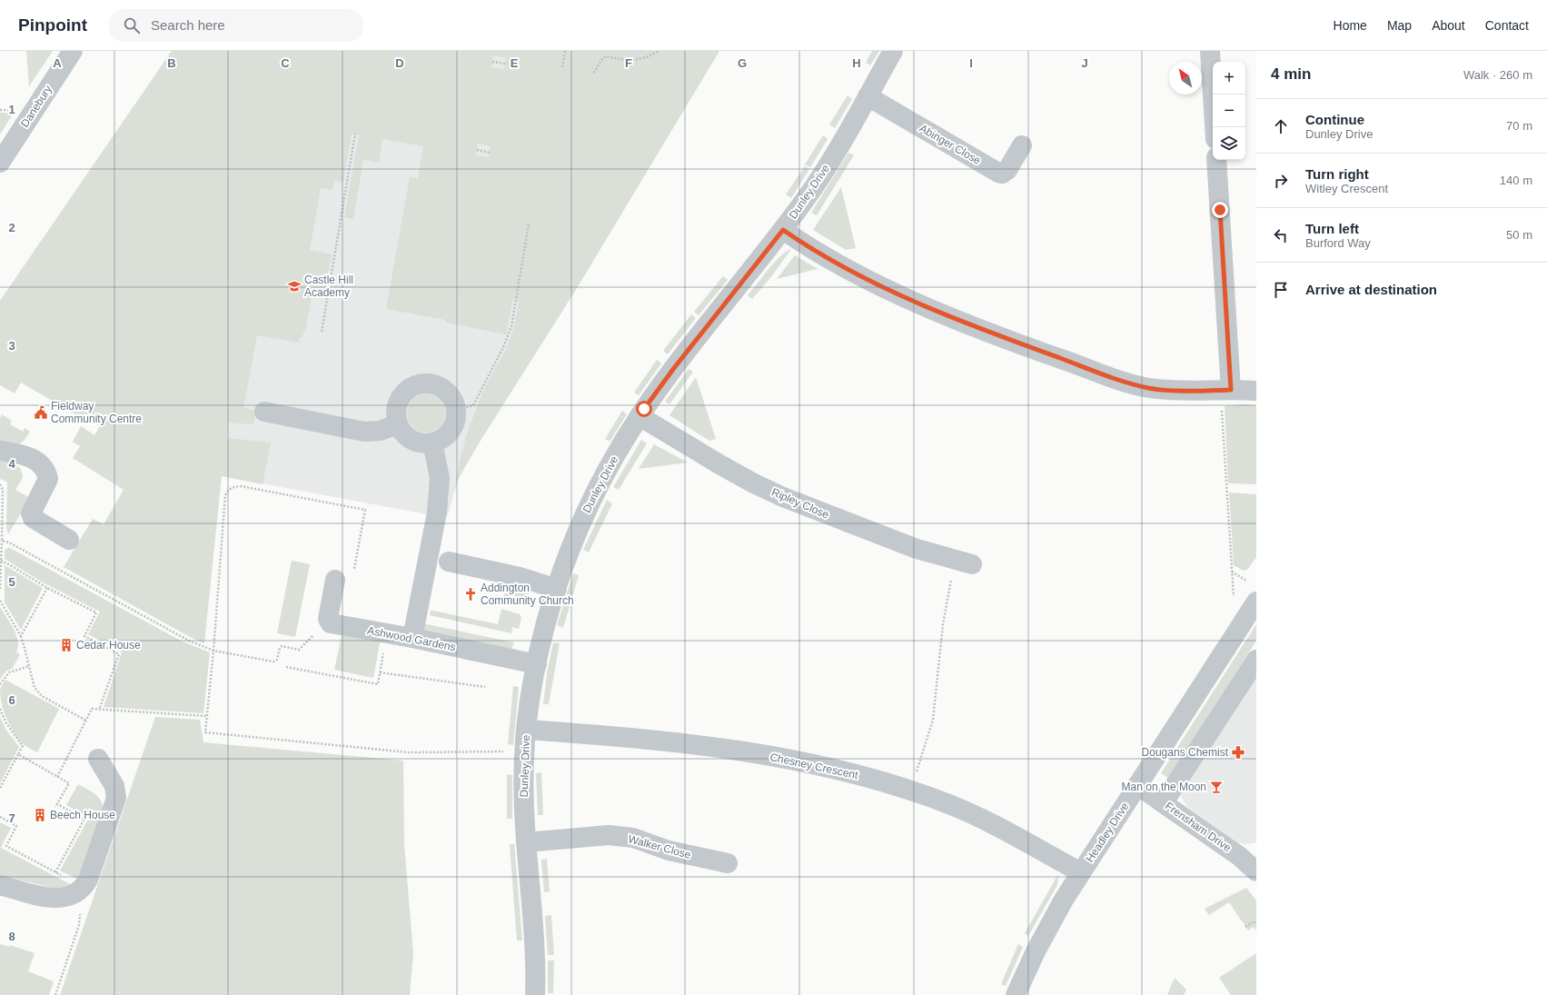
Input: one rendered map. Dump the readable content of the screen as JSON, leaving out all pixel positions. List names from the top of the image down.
{
  "streets": {
    "street": [
      "Danebury",
      "Abinger Close",
      "Dunley Drive",
      "Ripley Close",
      "Ashwood Gardens",
      "Chesney Crescent",
      "Frensham Drive",
      "Headley Drive",
      "Walker Close"
    ]
  },
  "crossings": [
    ["Abinger Close", "Dunley Drive"],
    ["Dunley Drive", "Ripley Close"],
    ["Dunley Drive", "Ashwood Gardens"],
    ["Dunley Drive", "Chesney Crescent"],
    ["Dunley Drive", "Walker Close"],
    ["Chesney Crescent", "Headley Drive"],
    ["Frensham Drive", "Headley Drive"]
  ],
  "places": {
    "school or university": ["Castle Hill Academy"],
    "public building": ["Fieldway Community Centre"],
    "church": ["Addington Community Church"],
    "building": ["Cedar House", "Beech House"],
    "pharmacy": ["Dougans Chemist"],
    "bar": ["Man on the Moon"]
  },
  "north": "top left",
  "page": {
    "header": "Pinpoint",
    "search": "Search here",
    "nav": [
      "Home",
      "Map",
      "About",
      "Contact"
    ],
    "heading": ["4 min", "Walk · 260 m"],
    "map_buttons": ["+", "−"],
    "list": [
      ["Continue", "Dunley Drive", "70 m"],
      ["Turn right", "Witley Crescent", "140 m"],
      ["Turn left", "Burford Way", "50 m"],
      "Arrive at destination"
    ]
  },
  "grid": {
    "columns": [
      "A",
      "B",
      "C",
      "D",
      "E",
      "F",
      "G",
      "H",
      "I",
      "J"
    ],
    "rows": [
      "1",
      "2",
      "3",
      "4",
      "5",
      "6",
      "7",
      "8"
    ]
  }
}
